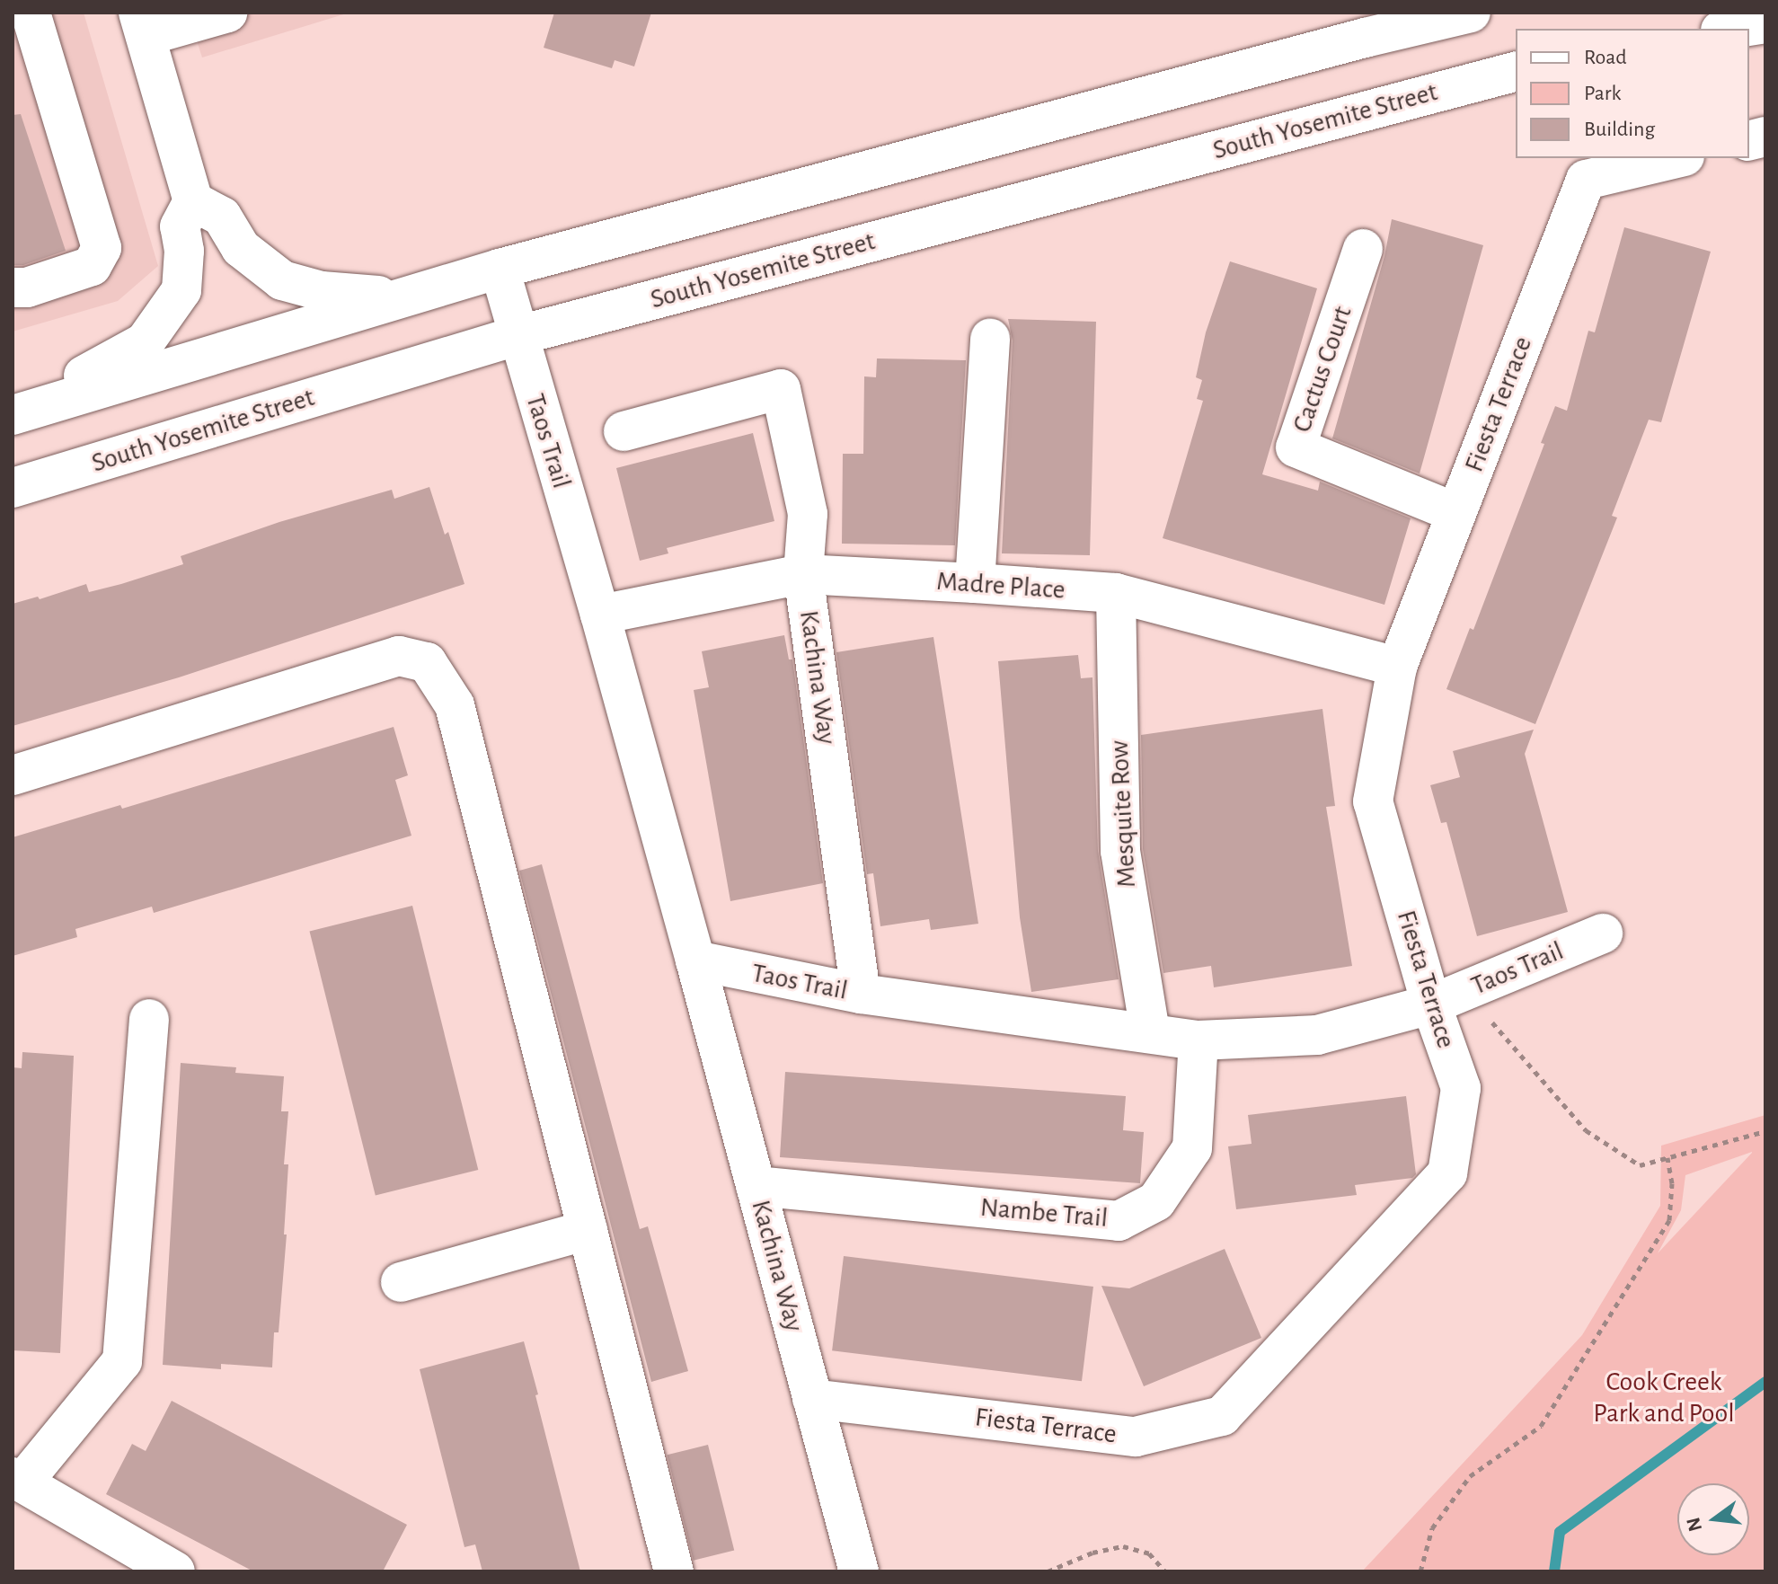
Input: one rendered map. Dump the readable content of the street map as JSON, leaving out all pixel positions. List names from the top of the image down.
{
  "streets": {
    "street": [
      "South Yosemite Street",
      "Cactus Court",
      "Fiesta Terrace",
      "Taos Trail",
      "Madre Place",
      "Kachina Way",
      "Mesquite Row",
      "Nambe Trail"
    ]
  },
  "crossings": [
    ["South Yosemite Street", "Taos Trail"],
    ["Cactus Court", "Fiesta Terrace"],
    ["Fiesta Terrace", "Taos Trail"],
    ["Fiesta Terrace", "Madre Place"],
    ["Fiesta Terrace", "Kachina Way"],
    ["Taos Trail", "Madre Place"],
    ["Taos Trail", "Kachina Way"],
    ["Taos Trail", "Mesquite Row"],
    ["Taos Trail", "Nambe Trail"],
    ["Madre Place", "Kachina Way"],
    ["Madre Place", "Mesquite Row"],
    ["Kachina Way", "Nambe Trail"]
  ],
  "parks": ["Cook Creek Park and Pool"],
  "legend": ["Road", "Park", "Building"],
  "north": "left"
}
